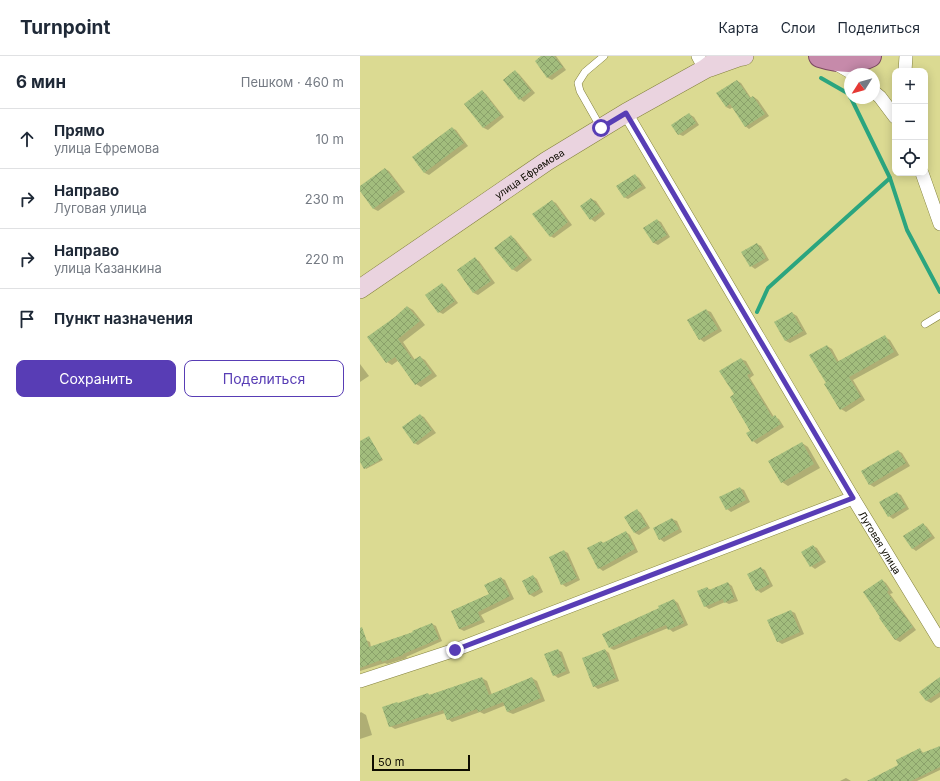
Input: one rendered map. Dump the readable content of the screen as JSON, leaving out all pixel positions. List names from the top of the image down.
{
  "streets": {
    "main road": ["улица Ефремова"],
    "street": ["Луговая улица"]
  },
  "crossings": [
    ["улица Ефремова", "Луговая улица"]
  ],
  "scale_bar": "50 m",
  "north": "bottom left",
  "page": {
    "header": "Turnpoint",
    "nav": ["Карта", "Слои", "Поделиться"],
    "heading": ["6 мин", "Пешком · 460 m"],
    "map_buttons": ["+", "−"],
    "list": [
      ["Прямо", "улица Ефремова", "10 m"],
      ["Направо", "Луговая улица", "230 m"],
      ["Направо", "улица Казанкина", "220 m"],
      "Пункт назначения"
    ],
    "buttons": ["Сохранить", "Поделиться"],
    "scale": "50 m"
  }
}
